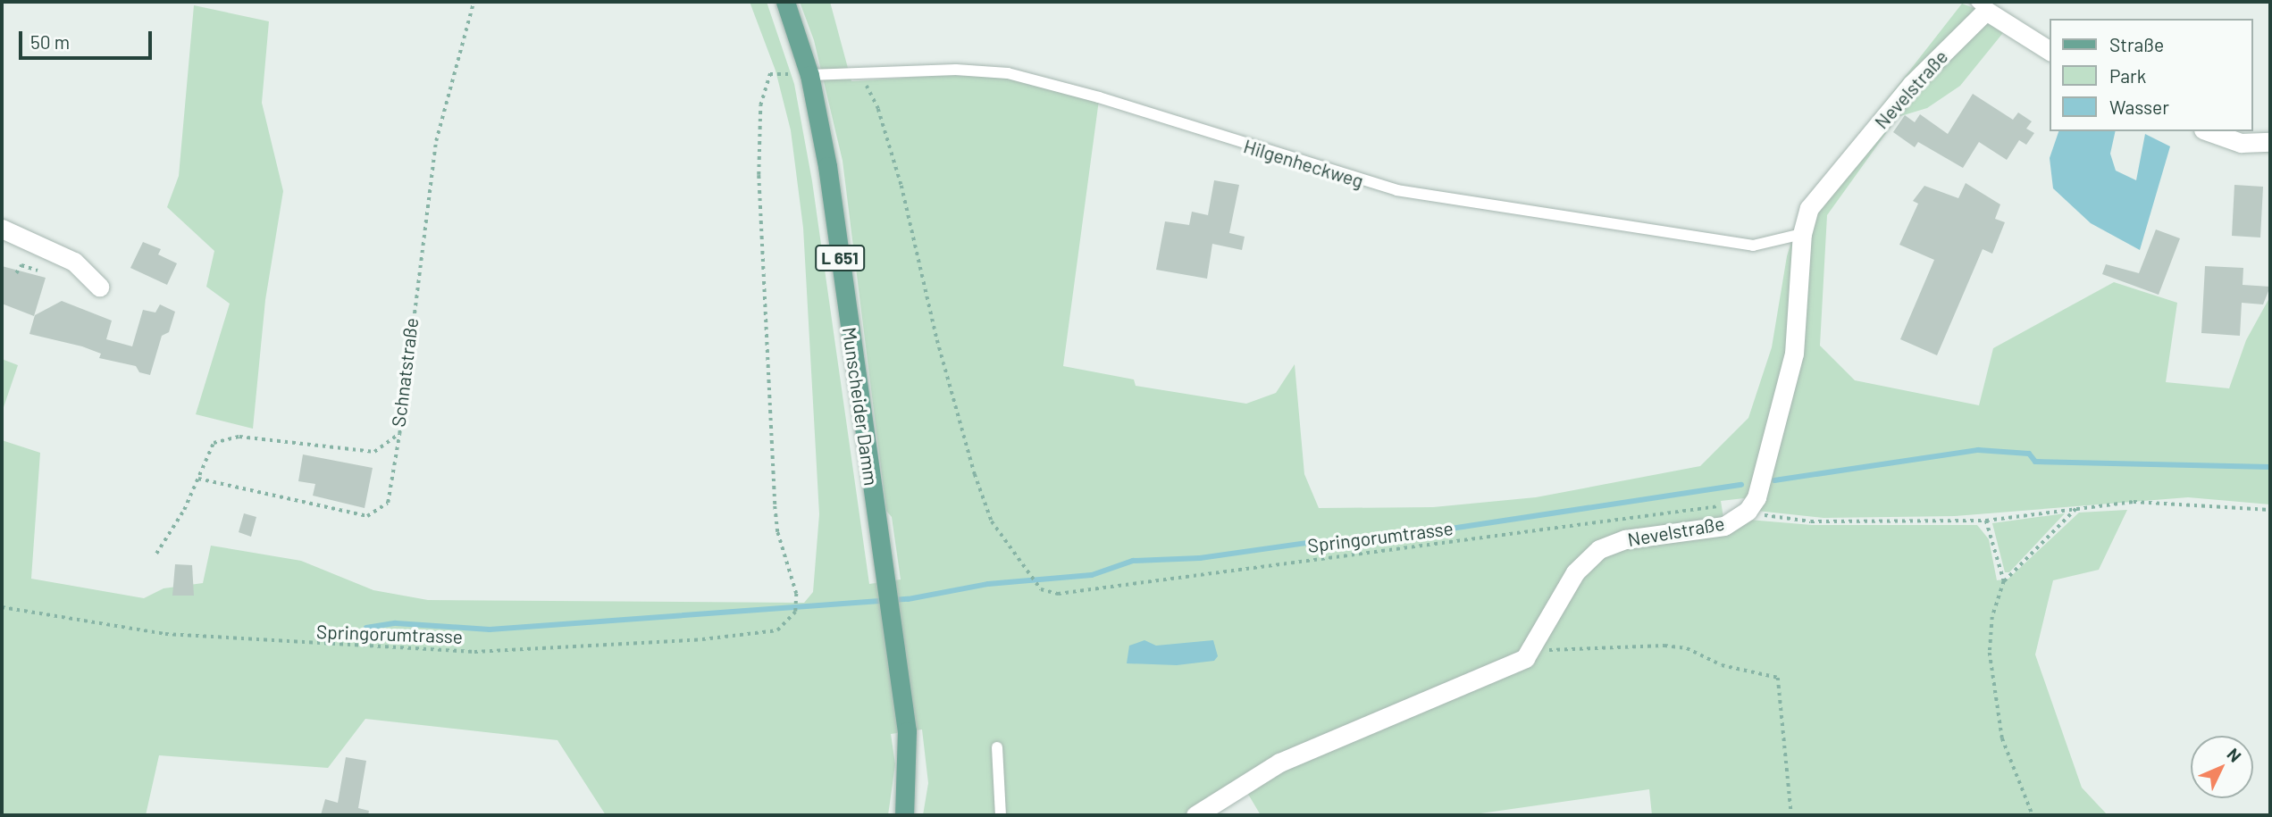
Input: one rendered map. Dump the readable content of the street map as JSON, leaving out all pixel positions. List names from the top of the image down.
{
  "streets": {
    "main road": ["L 651", "Munscheider Damm"],
    "street": ["Nevelstraße"],
    "lane": ["Hilgenheckweg"],
    "path": ["Schnatstraße", "Springorumtrasse"]
  },
  "crossings": [
    ["Nevelstraße", "Hilgenheckweg"],
    ["Hilgenheckweg", "Munscheider Damm"],
    ["Hilgenheckweg", "Springorumtrasse"]
  ],
  "legend": ["Straße", "Park", "Wasser"],
  "scale_bar": "50 m",
  "north": "top right"
}
